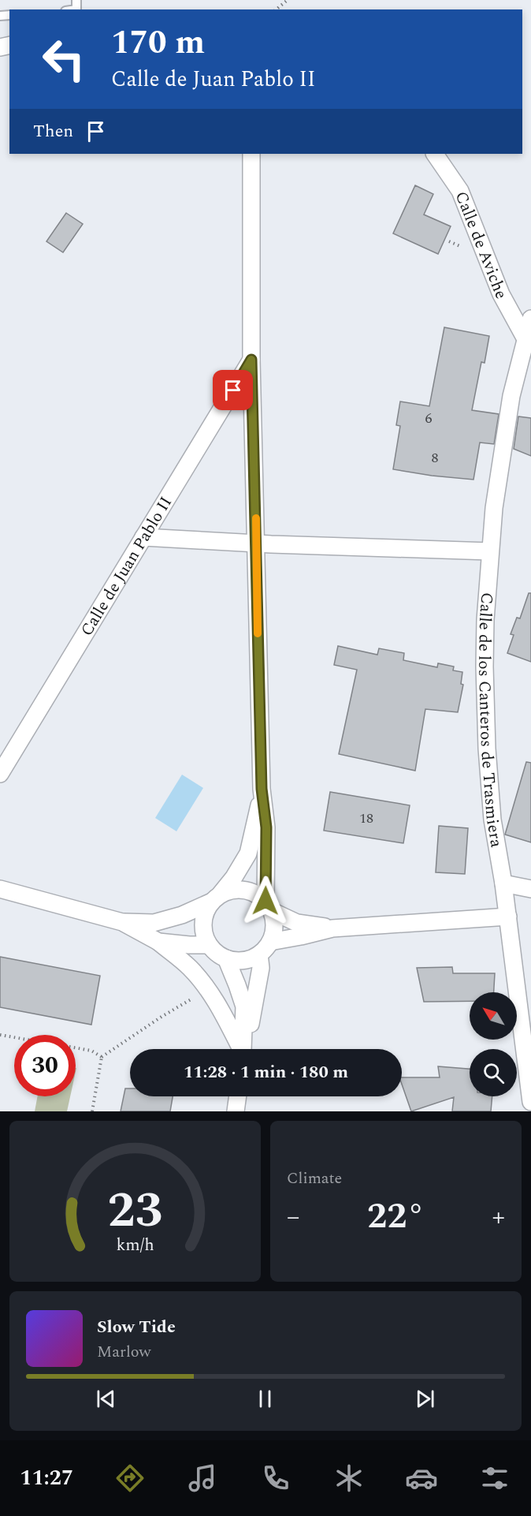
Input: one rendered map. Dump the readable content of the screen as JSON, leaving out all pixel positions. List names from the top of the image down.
{
  "streets": {
    "street": ["Calle de Aviche", "Calle de Juan Pablo II", "Calle de los Canteros de Trasmiera"]
  },
  "crossings": [
    ["Calle de Aviche", "Calle de los Canteros de Trasmiera"]
  ],
  "house_numbers": ["6", "8", "18"],
  "north": "top left",
  "page": {
    "turn": ["170 m", "Calle de Juan Pablo II"],
    "then": "Then",
    "limit": "30",
    "trip": "11:28 · 1 min · 180 m",
    "tile": "Climate",
    "heat": ["−", "22°", "+"],
    "song": ["Slow Tide", "Marlow"],
    "tabs": "11:27",
    "gauge": ["23", "km/h"]
  }
}
